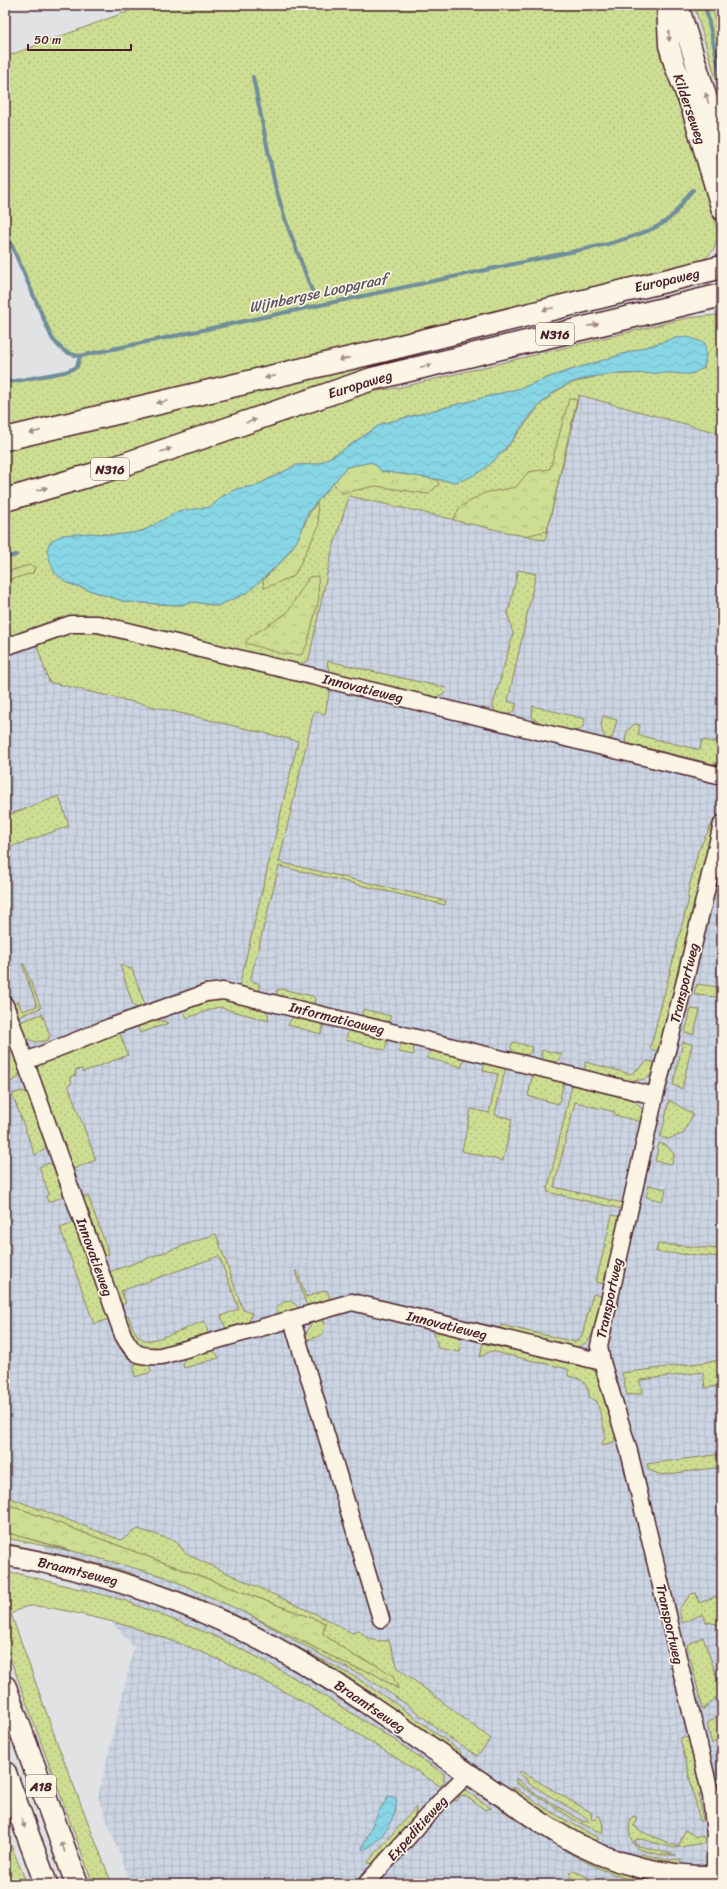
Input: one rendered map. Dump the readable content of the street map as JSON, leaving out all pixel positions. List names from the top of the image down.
{
  "streets": {
    "main road": ["Europaweg", "N316", "A18"],
    "street": [
      "Kilderseweg",
      "Innovatieweg",
      "Transportweg",
      "Informaticaweg",
      "Braamtseweg",
      "Expeditieweg"
    ]
  },
  "crossings": [
    ["Innovatieweg", "Transportweg"],
    ["Innovatieweg", "Informaticaweg"],
    ["Transportweg", "Informaticaweg"],
    ["Transportweg", "Braamtseweg"],
    ["Braamtseweg", "Expeditieweg"]
  ],
  "water": ["Wijnbergse Loopgraaf"],
  "scale_bar": "50 m"
}
